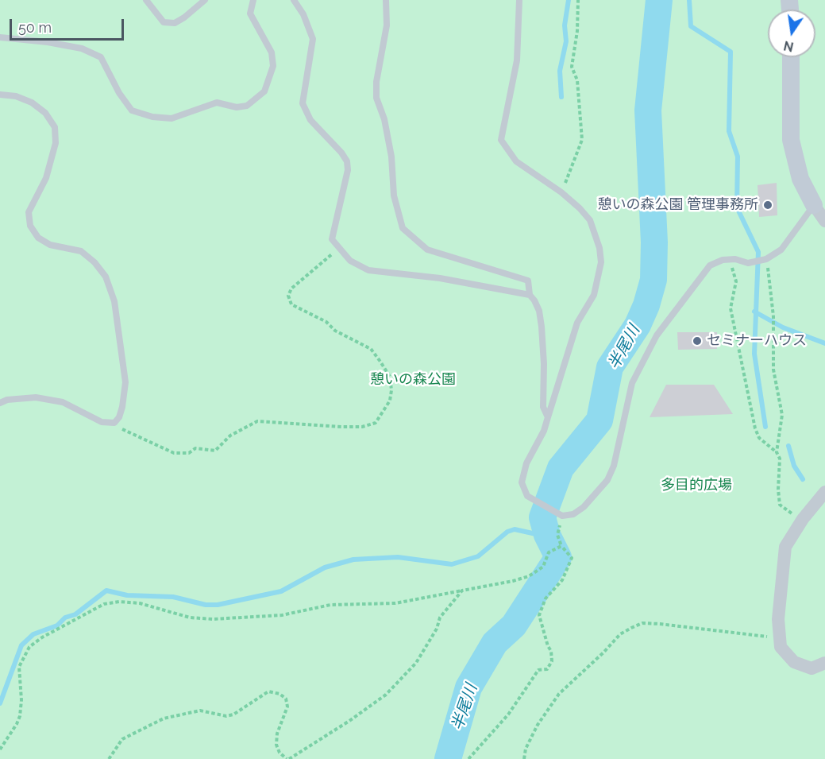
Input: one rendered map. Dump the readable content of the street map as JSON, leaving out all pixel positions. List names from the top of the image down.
{
  "water": ["半尾川"],
  "parks": ["憩いの森公園", "多目的広場"],
  "places": ["憩いの森公園 管理事務所", "セミナーハウス"],
  "scale_bar": "50 m",
  "north": "bottom"
}
